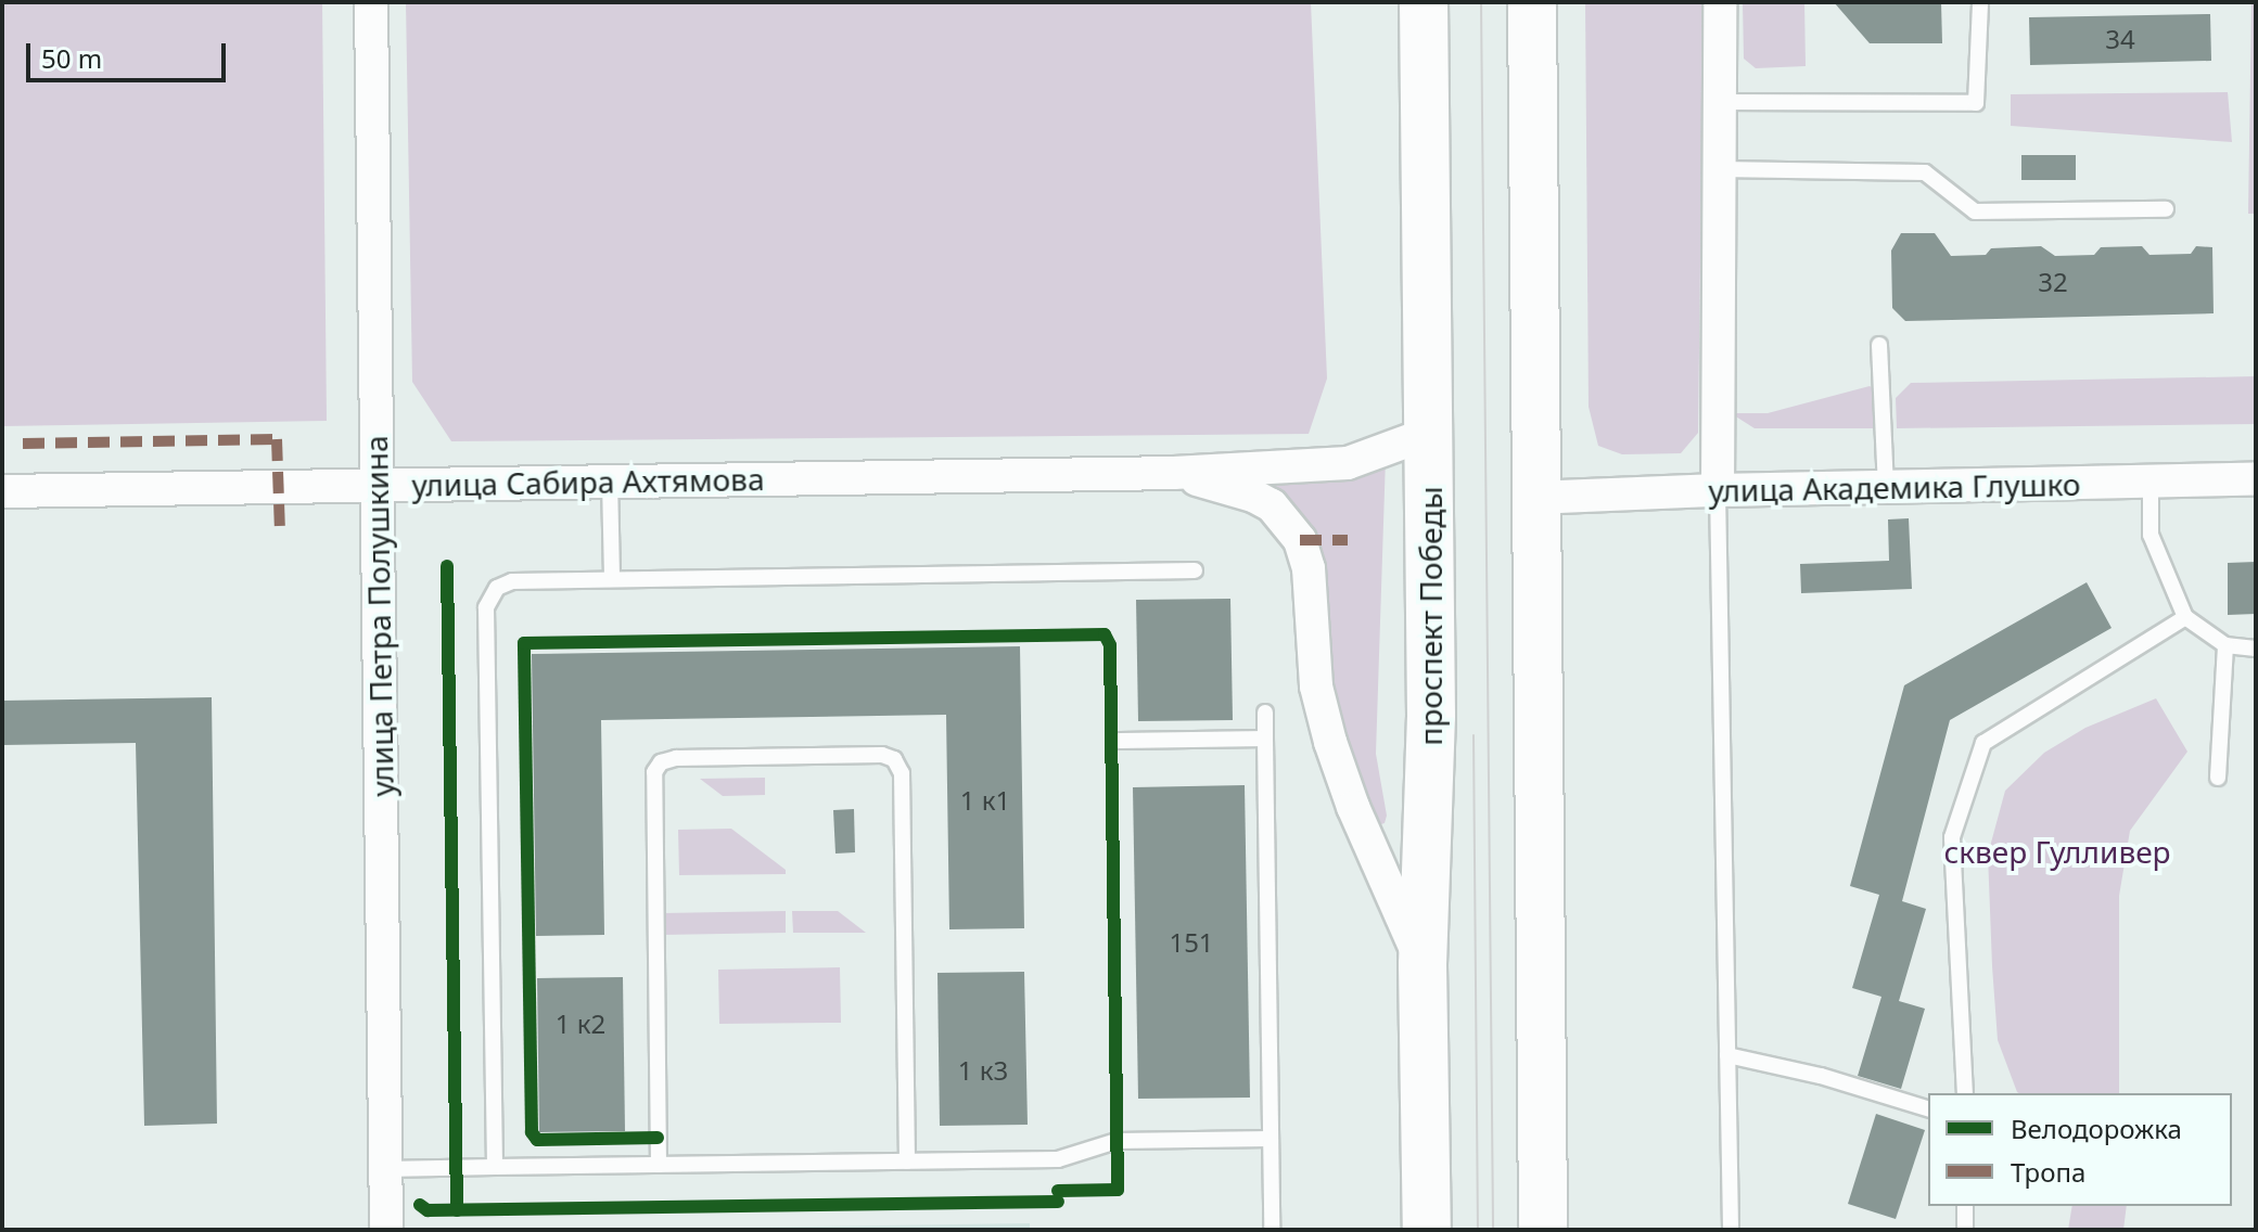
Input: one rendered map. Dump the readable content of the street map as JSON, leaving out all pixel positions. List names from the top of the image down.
{
  "streets": {
    "main road": ["проспект Победы"],
    "street": ["улица Сабира Ахтямова", "улица Академика Глушко", "улица Петра Полушкина"]
  },
  "crossings": [
    ["улица Сабира Ахтямова", "улица Петра Полушкина"],
    ["улица Сабира Ахтямова", "проспект Победы"]
  ],
  "parks": ["сквер Гулливер"],
  "house_numbers": [
    "34",
    "32",
    "1 к1",
    "151",
    "1 к2",
    "1 к3"
  ],
  "legend": ["Велодорожка", "Тропа"],
  "scale_bar": "50 m"
}
